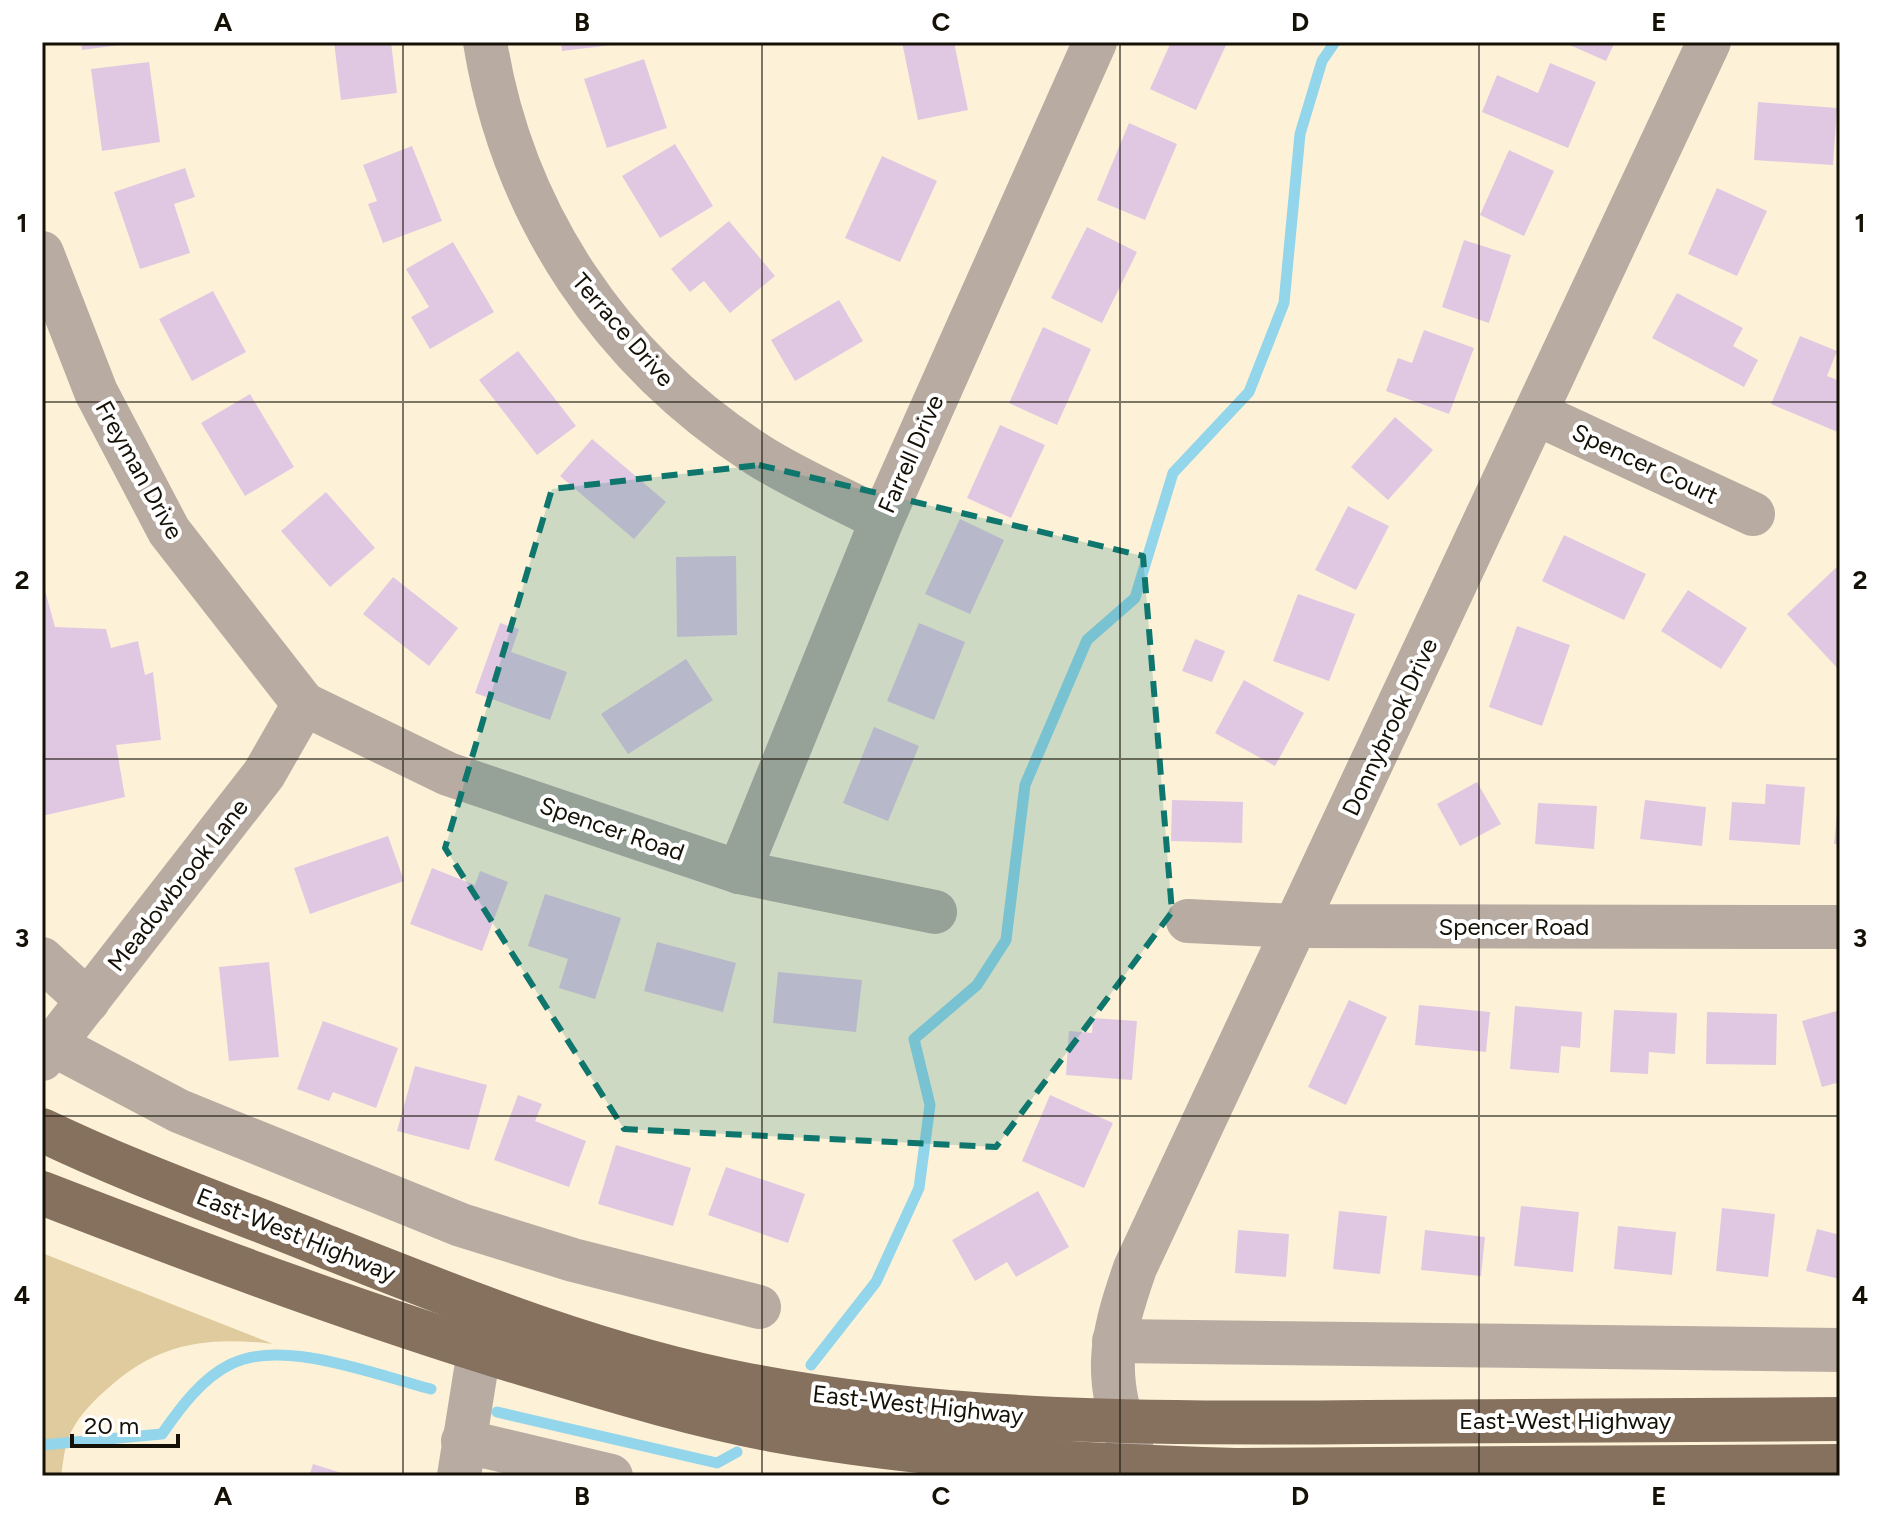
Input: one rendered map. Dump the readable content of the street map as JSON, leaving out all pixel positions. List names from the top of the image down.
{
  "streets": {
    "main road": ["East-West Highway"],
    "street": [
      "Terrace Drive",
      "Farrell Drive",
      "Spencer Court",
      "Freyman Drive",
      "Donnybrook Drive",
      "Spencer Road",
      "Meadowbrook Lane"
    ]
  },
  "crossings": [
    ["Terrace Drive", "Farrell Drive"],
    ["Farrell Drive", "Spencer Road"],
    ["Spencer Court", "Donnybrook Drive"],
    ["Freyman Drive", "Spencer Road"],
    ["Freyman Drive", "Meadowbrook Lane"],
    ["Donnybrook Drive", "Spencer Road"],
    ["Donnybrook Drive", "East-West Highway"],
    ["Spencer Road", "Meadowbrook Lane"]
  ],
  "scale_bar": "20 m",
  "grid": {
    "columns": [
      "A",
      "B",
      "C",
      "D",
      "E"
    ],
    "rows": [
      "1",
      "2",
      "3",
      "4"
    ]
  }
}
